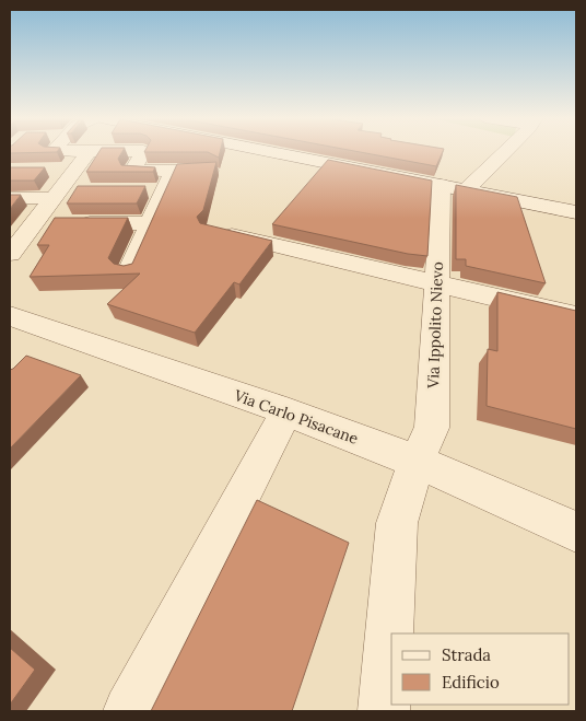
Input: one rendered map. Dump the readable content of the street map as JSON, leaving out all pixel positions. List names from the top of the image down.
{
  "streets": {
    "street": ["Via Ippolito Nievo", "Via Carlo Pisacane"]
  },
  "crossings": [
    ["Via Ippolito Nievo", "Via Carlo Pisacane"]
  ],
  "legend": ["Strada", "Edificio"]
}
